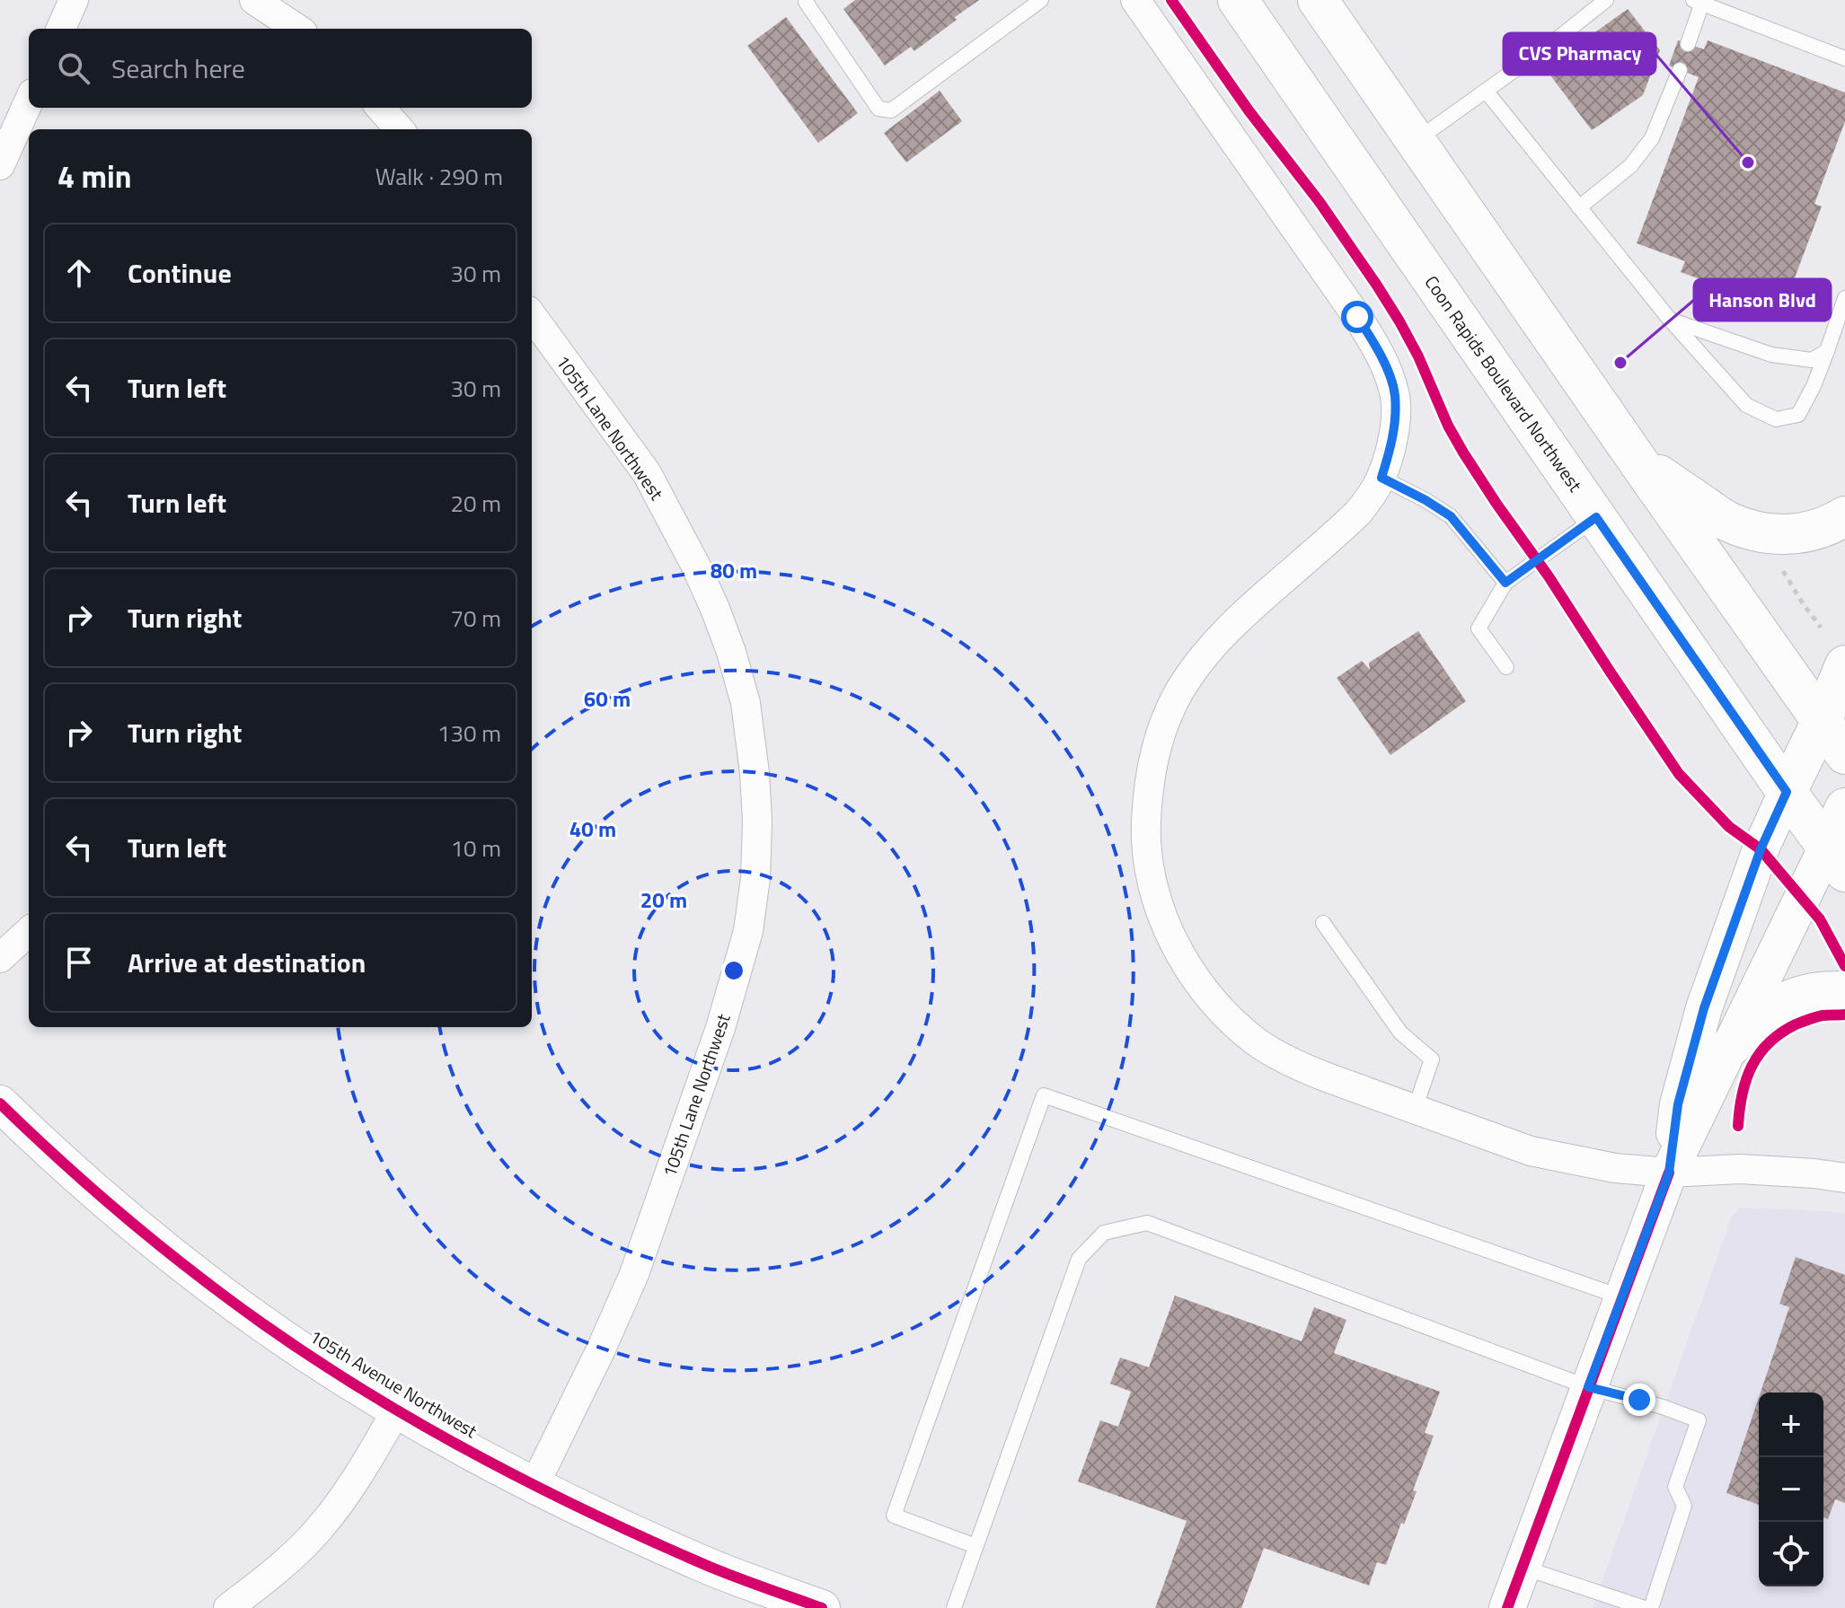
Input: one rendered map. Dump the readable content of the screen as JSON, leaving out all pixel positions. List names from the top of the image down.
{
  "streets": {
    "main road": ["Coon Rapids Boulevard Northwest"],
    "street": ["105th Lane Northwest", "105th Avenue Northwest"]
  },
  "crossings": [
    ["105th Lane Northwest", "105th Avenue Northwest"]
  ],
  "places": ["CVS Pharmacy", "Hanson Blvd"],
  "page": {
    "search": "Search here",
    "heading": ["4 min", "Walk · 290 m"],
    "list": [
      ["Continue", "30 m"],
      ["Turn left", "30 m"],
      ["Turn left", "20 m"],
      ["Turn right", "70 m"],
      ["Turn right", "130 m"],
      ["Turn left", "10 m"],
      "Arrive at destination"
    ],
    "map_buttons": ["+", "−"]
  },
  "rings": [
    "80 m",
    "60 m",
    "40 m",
    "20 m"
  ]
}
